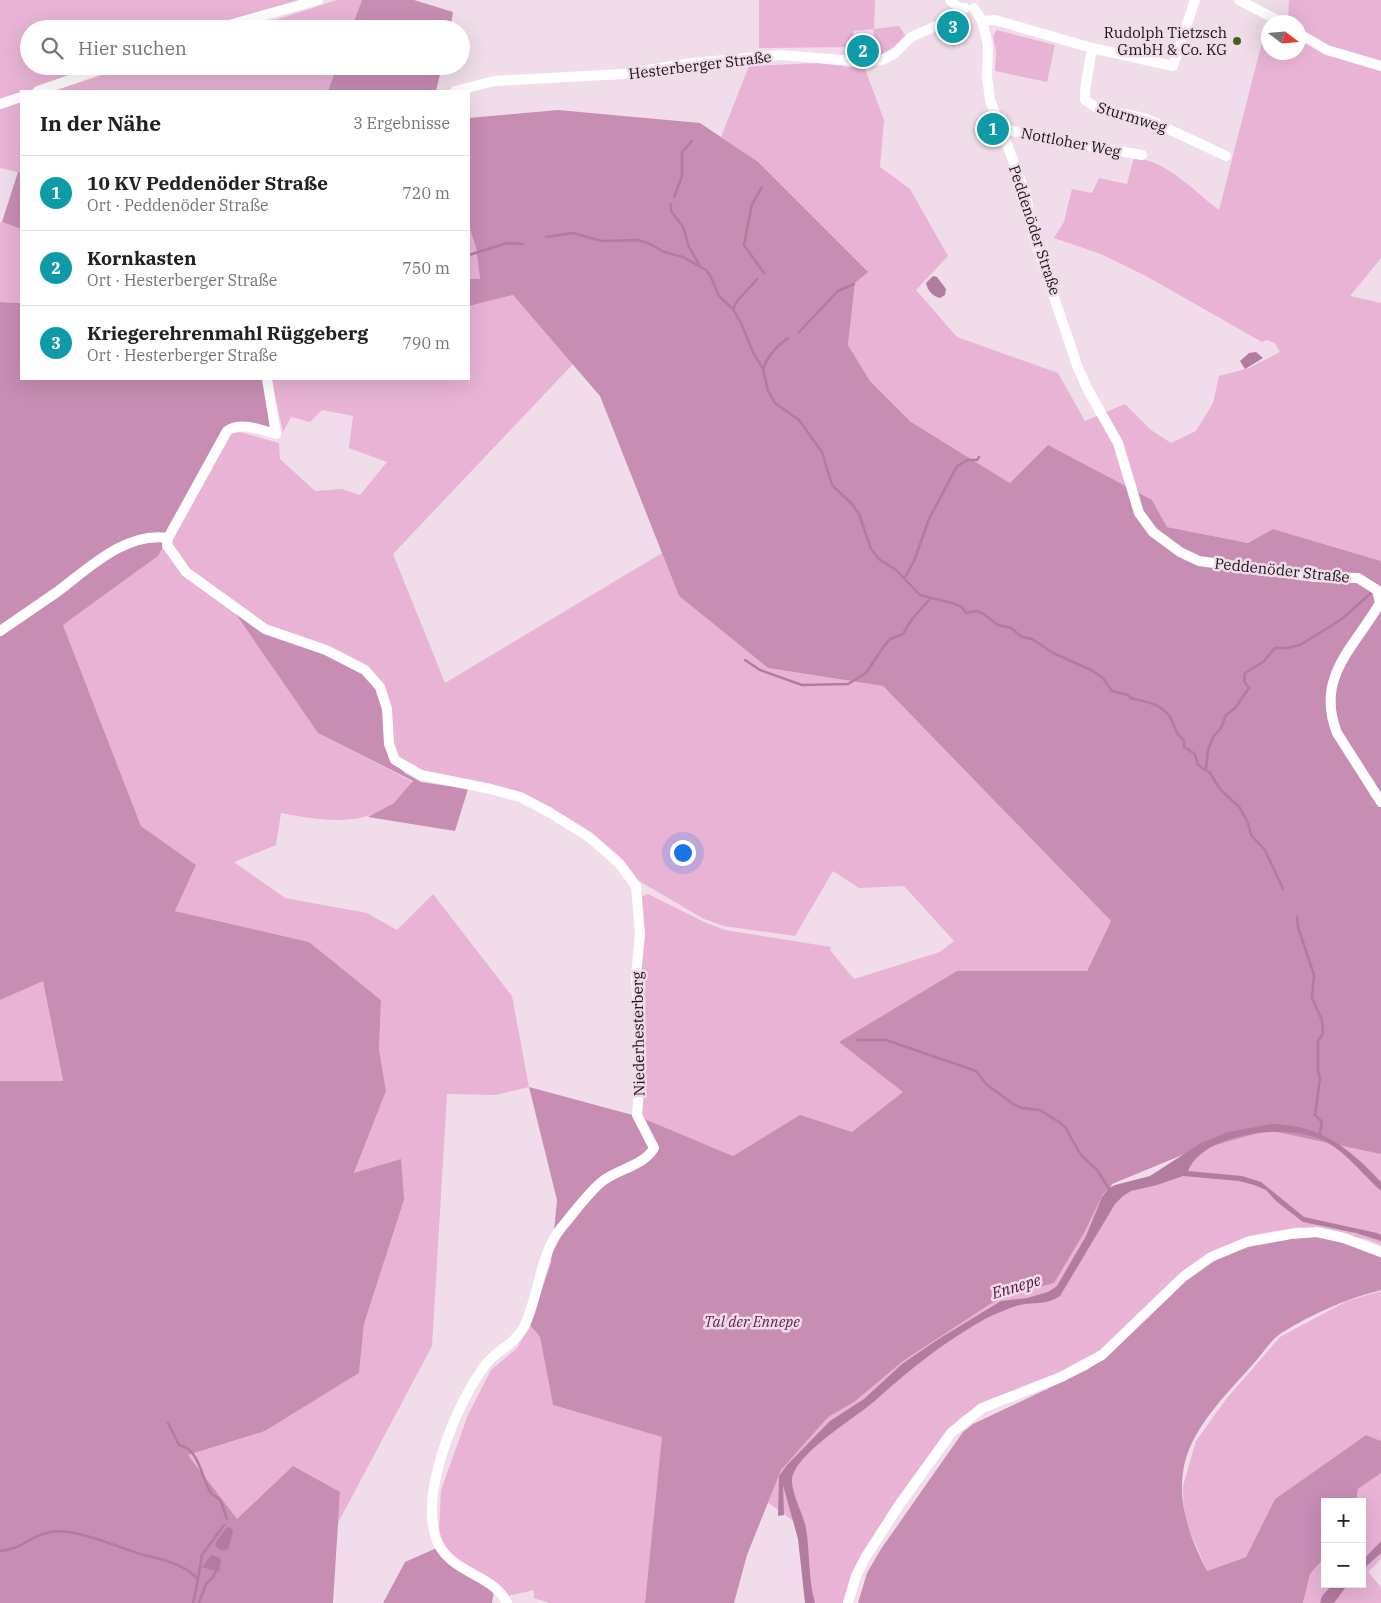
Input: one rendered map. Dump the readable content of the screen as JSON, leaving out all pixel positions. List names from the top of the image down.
{
  "streets": {
    "street": [
      "Hesterberger Straße",
      "Sturmweg",
      "Nottloher Weg",
      "Peddenöder Straße",
      "Niederhesterberg"
    ]
  },
  "crossings": [
    ["Nottloher Weg", "Peddenöder Straße"]
  ],
  "water": ["Ennepe"],
  "parks": ["Tal der Ennepe"],
  "places": ["Rudolph Tietzsch GmbH & Co. KG"],
  "north": "right",
  "page": {
    "pins": ["3", "2", "1"],
    "search": "Hier suchen",
    "heading": ["In der Nähe", "3 Ergebnisse"],
    "list": [
      {
        "mark": "1",
        "name": "10 KV Peddenöder Straße",
        "note": "Ort · Peddenöder Straße",
        "value": "720 m"
      },
      {
        "mark": "2",
        "name": "Kornkasten",
        "note": "Ort · Hesterberger Straße",
        "value": "750 m"
      },
      {
        "mark": "3",
        "name": "Kriegerehrenmahl Rüggeberg",
        "note": "Ort · Hesterberger Straße",
        "value": "790 m"
      }
    ],
    "map_buttons": ["+", "−"]
  }
}
